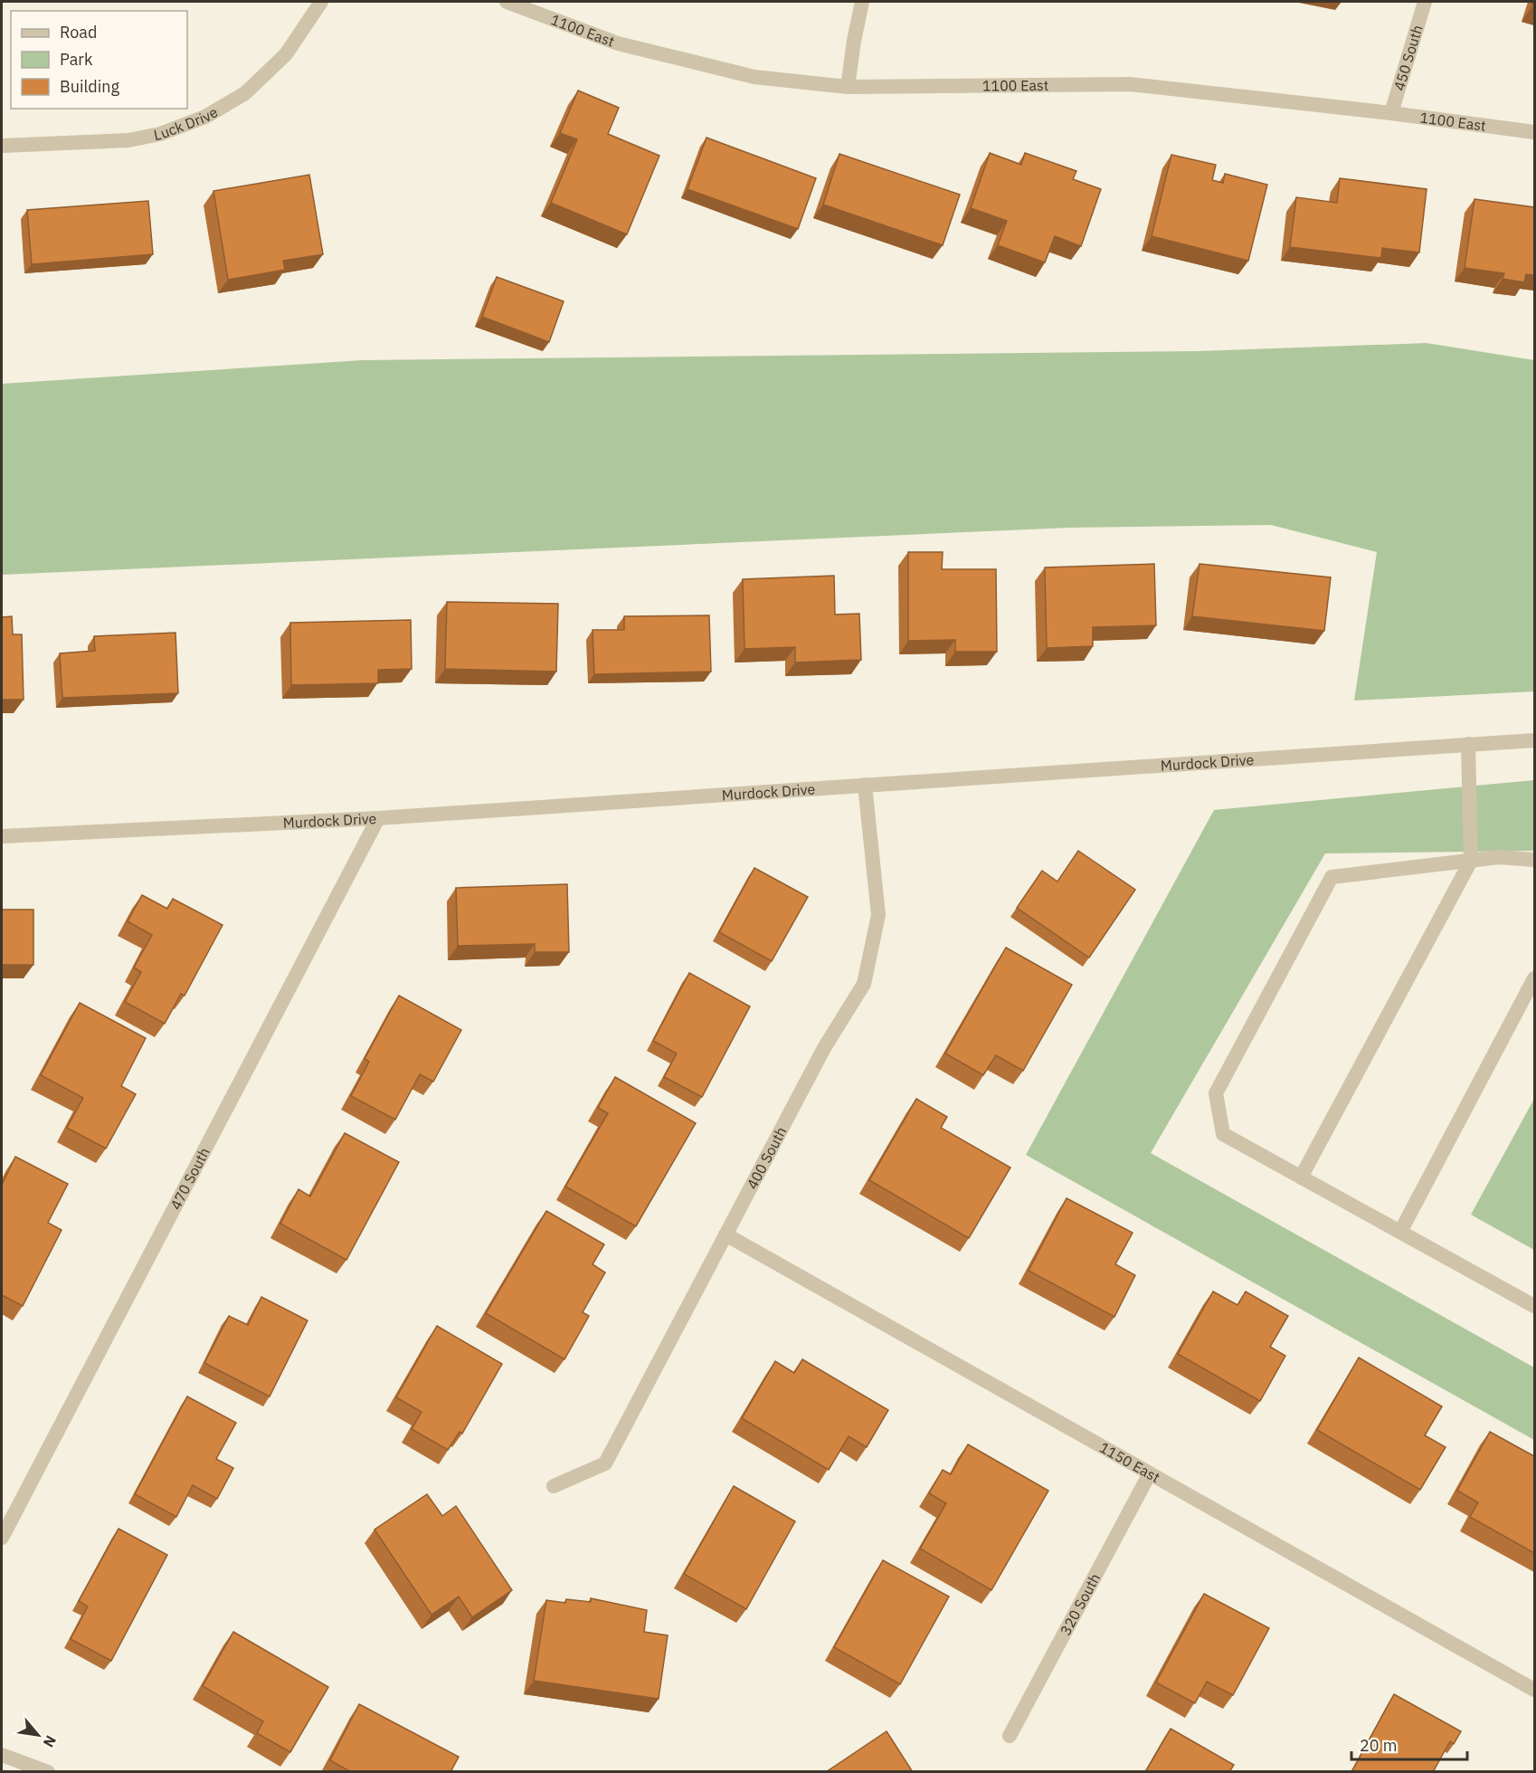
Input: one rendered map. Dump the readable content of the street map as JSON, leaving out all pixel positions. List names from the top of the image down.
{
  "streets": {
    "street": [
      "1100 East",
      "450 South",
      "Luck Drive",
      "Murdock Drive",
      "400 South",
      "470 South",
      "1150 East",
      "320 South"
    ]
  },
  "crossings": [
    ["1100 East", "450 South"],
    ["Murdock Drive", "400 South"],
    ["Murdock Drive", "470 South"],
    ["400 South", "1150 East"],
    ["1150 East", "320 South"]
  ],
  "legend": ["Road", "Park", "Building"],
  "scale_bar": "20 m",
  "north": "bottom right"
}
